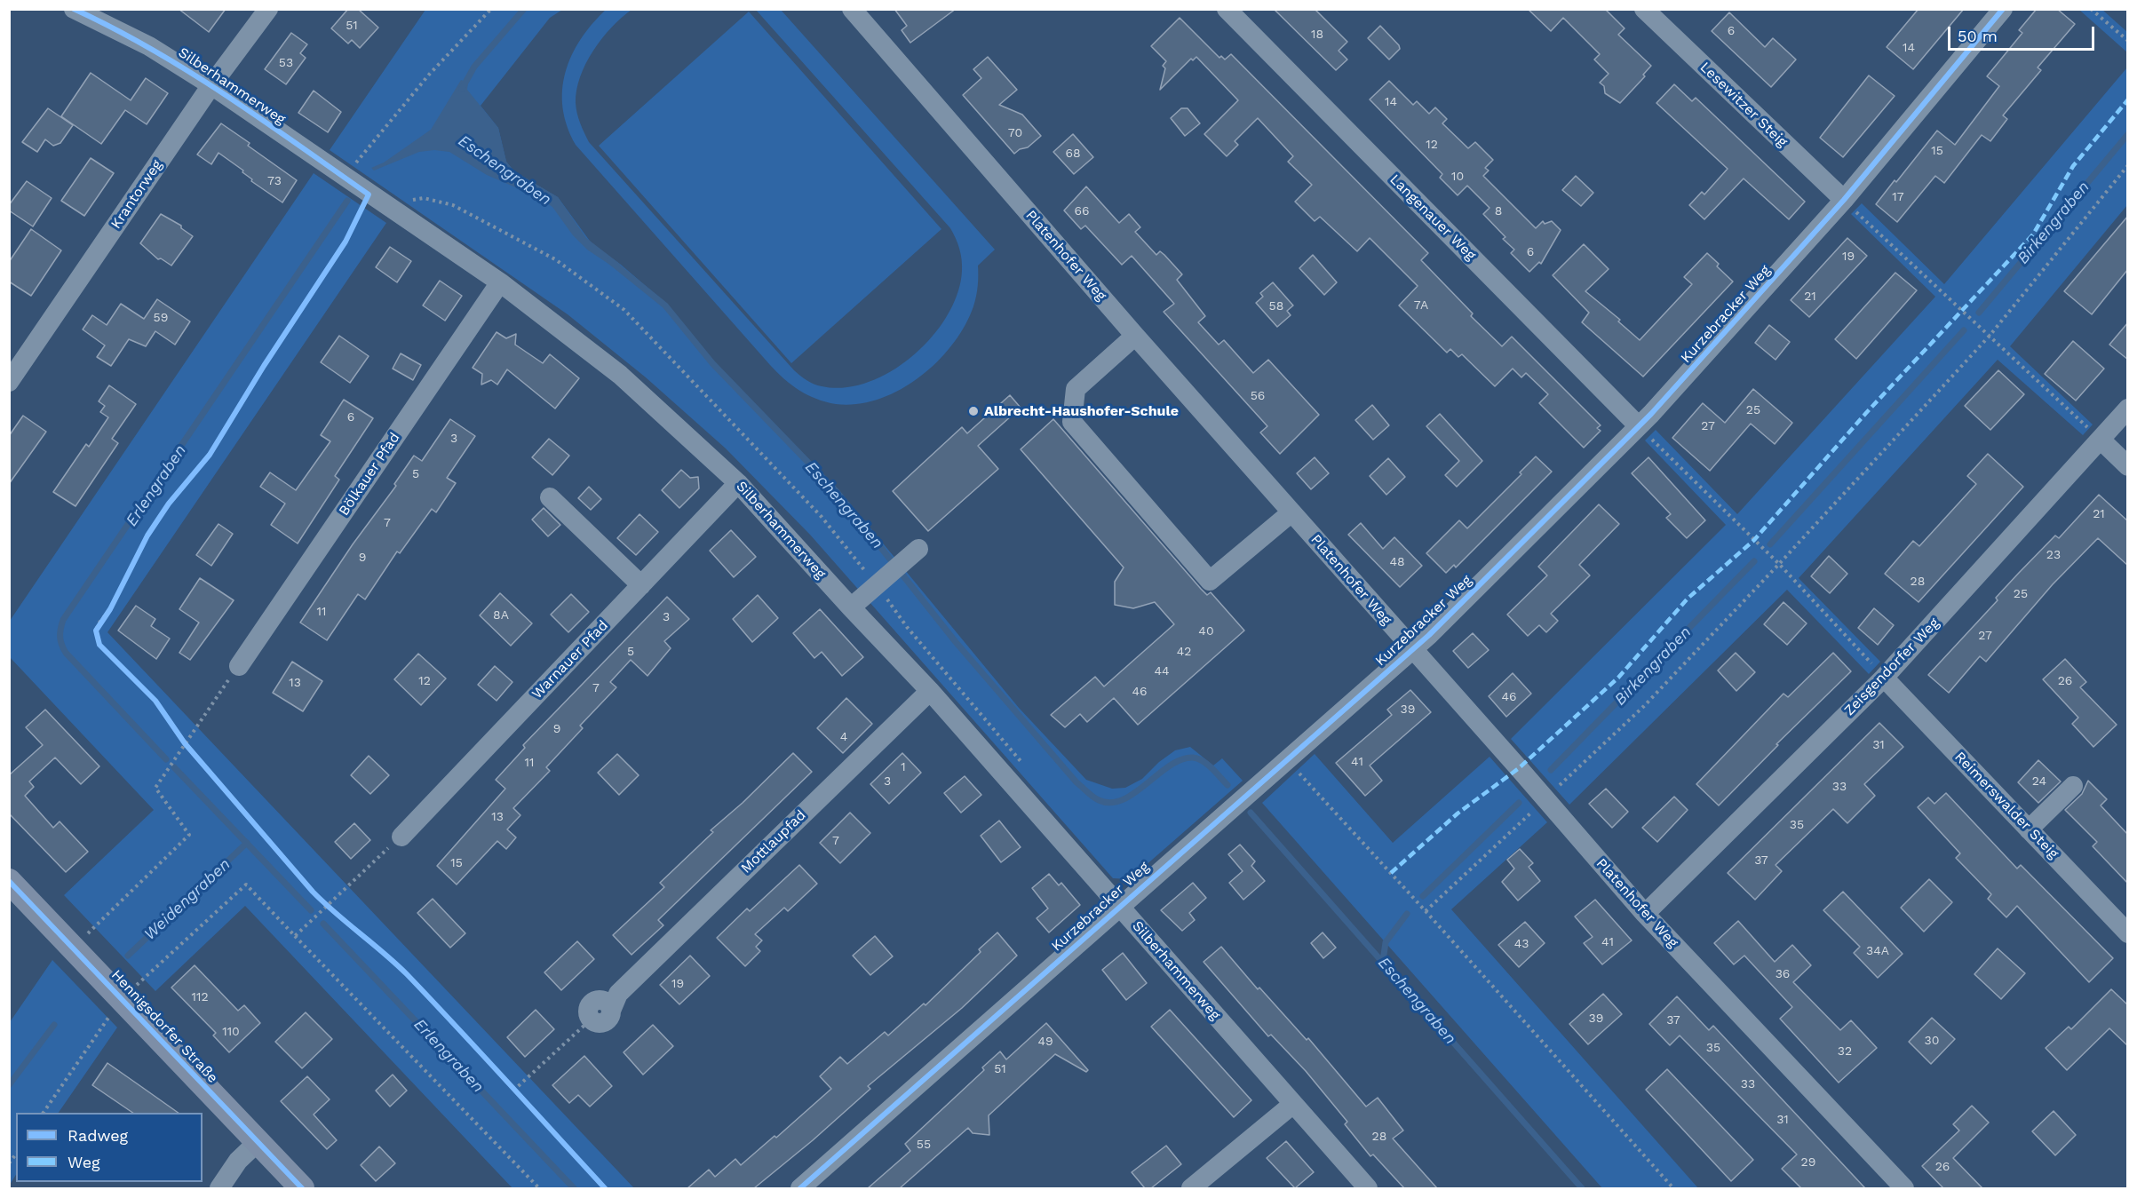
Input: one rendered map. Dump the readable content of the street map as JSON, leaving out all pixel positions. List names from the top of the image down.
{
  "streets": {
    "main road": ["Hennigsdorfer Straße"],
    "street": [
      "Silberhammerweg",
      "Lesewitzer Steig",
      "Krantorweg",
      "Langenauer Weg",
      "Platenhofer Weg",
      "Kurzebracker Weg",
      "Bölkauer Pfad",
      "Warnauer Pfad",
      "Zeisgendorfer Weg",
      "Reimerswalder Steig",
      "Mottlaupfad"
    ]
  },
  "crossings": [
    ["Silberhammerweg", "Krantorweg"],
    ["Silberhammerweg", "Kurzebracker Weg"],
    ["Silberhammerweg", "Bölkauer Pfad"],
    ["Silberhammerweg", "Warnauer Pfad"],
    ["Silberhammerweg", "Mottlaupfad"],
    ["Lesewitzer Steig", "Kurzebracker Weg"],
    ["Langenauer Weg", "Kurzebracker Weg"],
    ["Platenhofer Weg", "Kurzebracker Weg"],
    ["Platenhofer Weg", "Zeisgendorfer Weg"],
    ["Zeisgendorfer Weg", "Reimerswalder Steig"]
  ],
  "water": [
    "Eschengraben",
    "Birkengraben",
    "Erlengraben",
    "Weidengraben"
  ],
  "places": ["Albrecht-Haushofer-Schule"],
  "house_numbers": [
    "51",
    "6",
    "18",
    "14",
    "53",
    "14",
    "70",
    "12",
    "15",
    "68",
    "10",
    "73",
    "17",
    "66",
    "8",
    "6",
    "19",
    "21",
    "7A",
    "58",
    "59",
    "56",
    "25",
    "6",
    "27",
    "3",
    "5",
    "21",
    "7",
    "23",
    "9",
    "48",
    "28",
    "25",
    "11",
    "8A",
    "3",
    "40",
    "27",
    "5",
    "42",
    "44",
    "12",
    "26",
    "13",
    "7",
    "46",
    "46",
    "39",
    "9",
    "4",
    "31",
    "41",
    "11",
    "1",
    "3",
    "24",
    "33",
    "13",
    "35",
    "7",
    "37",
    "15",
    "41",
    "43",
    "34A",
    "36",
    "19",
    "112",
    "39",
    "37",
    "110",
    "30",
    "49",
    "35",
    "32",
    "51",
    "33",
    "31",
    "28",
    "55",
    "29",
    "26"
  ],
  "legend": ["Radweg", "Weg"],
  "scale_bar": "50 m"
}
